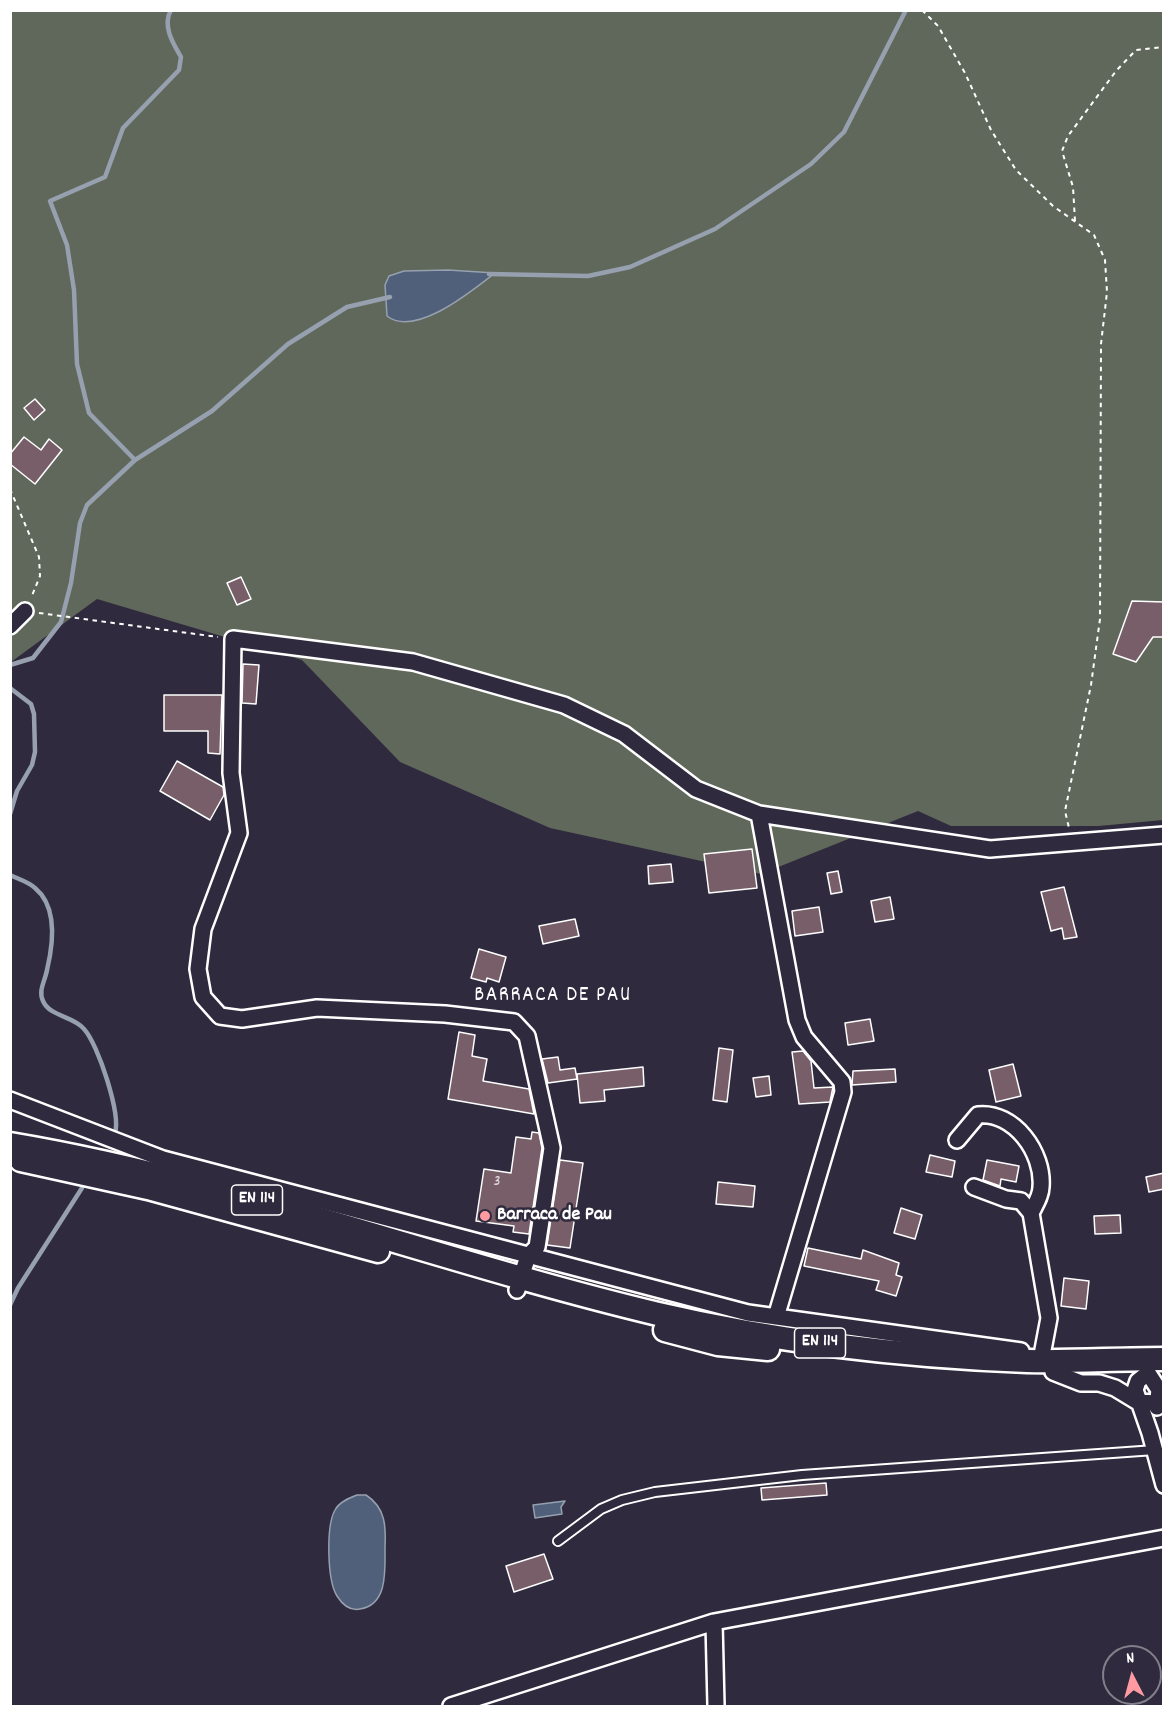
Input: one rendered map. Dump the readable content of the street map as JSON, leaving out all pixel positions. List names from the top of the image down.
{
  "streets": {
    "main road": ["EN 114"]
  },
  "districts": ["BARRACA DE PAU"],
  "places": ["Barraca de Pau"],
  "house_numbers": ["3"],
  "north": "top"
}
